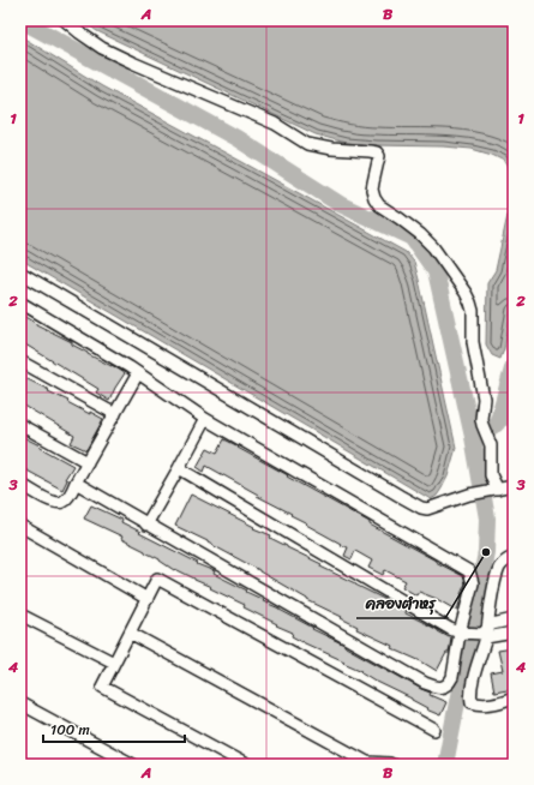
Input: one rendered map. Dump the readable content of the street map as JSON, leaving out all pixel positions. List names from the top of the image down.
{
  "places": ["คลองตำหรุ"],
  "scale_bar": "100 m",
  "grid": {
    "columns": ["A", "B"],
    "rows": [
      "1",
      "2",
      "3",
      "4"
    ]
  }
}
